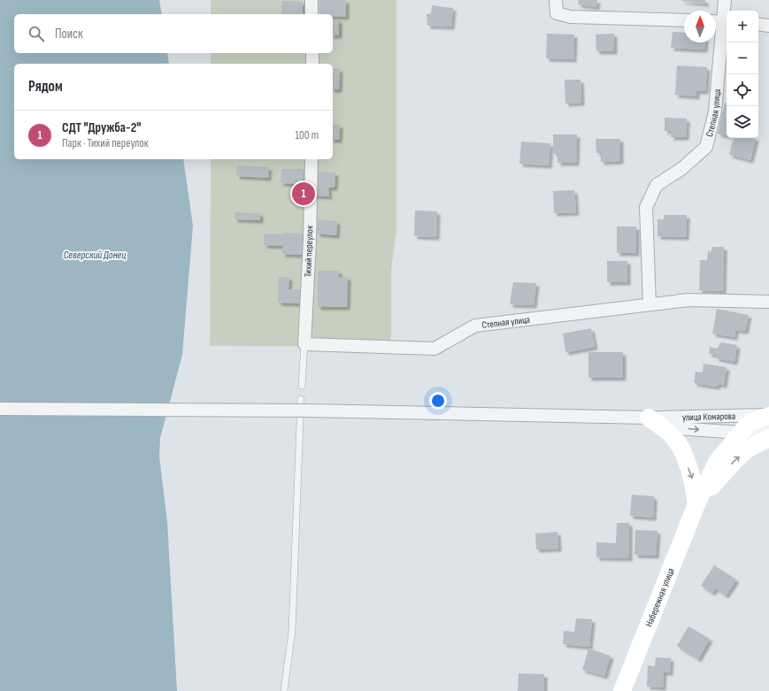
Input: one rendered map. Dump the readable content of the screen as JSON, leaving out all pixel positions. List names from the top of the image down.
{
  "streets": {
    "street": [
      "Степная улица",
      "Тихий переулок",
      "улица Комарова",
      "Набережная улица"
    ]
  },
  "crossings": [
    ["Степная улица", "Тихий переулок"],
    ["улица Комарова", "Набережная улица"]
  ],
  "water": ["Северский Донец"],
  "north": "top",
  "page": {
    "map_buttons": ["+", "−"],
    "search": "Поиск",
    "heading": "Рядом",
    "list": [
      {
        "mark": "1",
        "name": "СДТ \"Дружба-2\"",
        "note": "Парк · Тихий переулок",
        "value": "100 m"
      }
    ],
    "pins": "1"
  }
}
